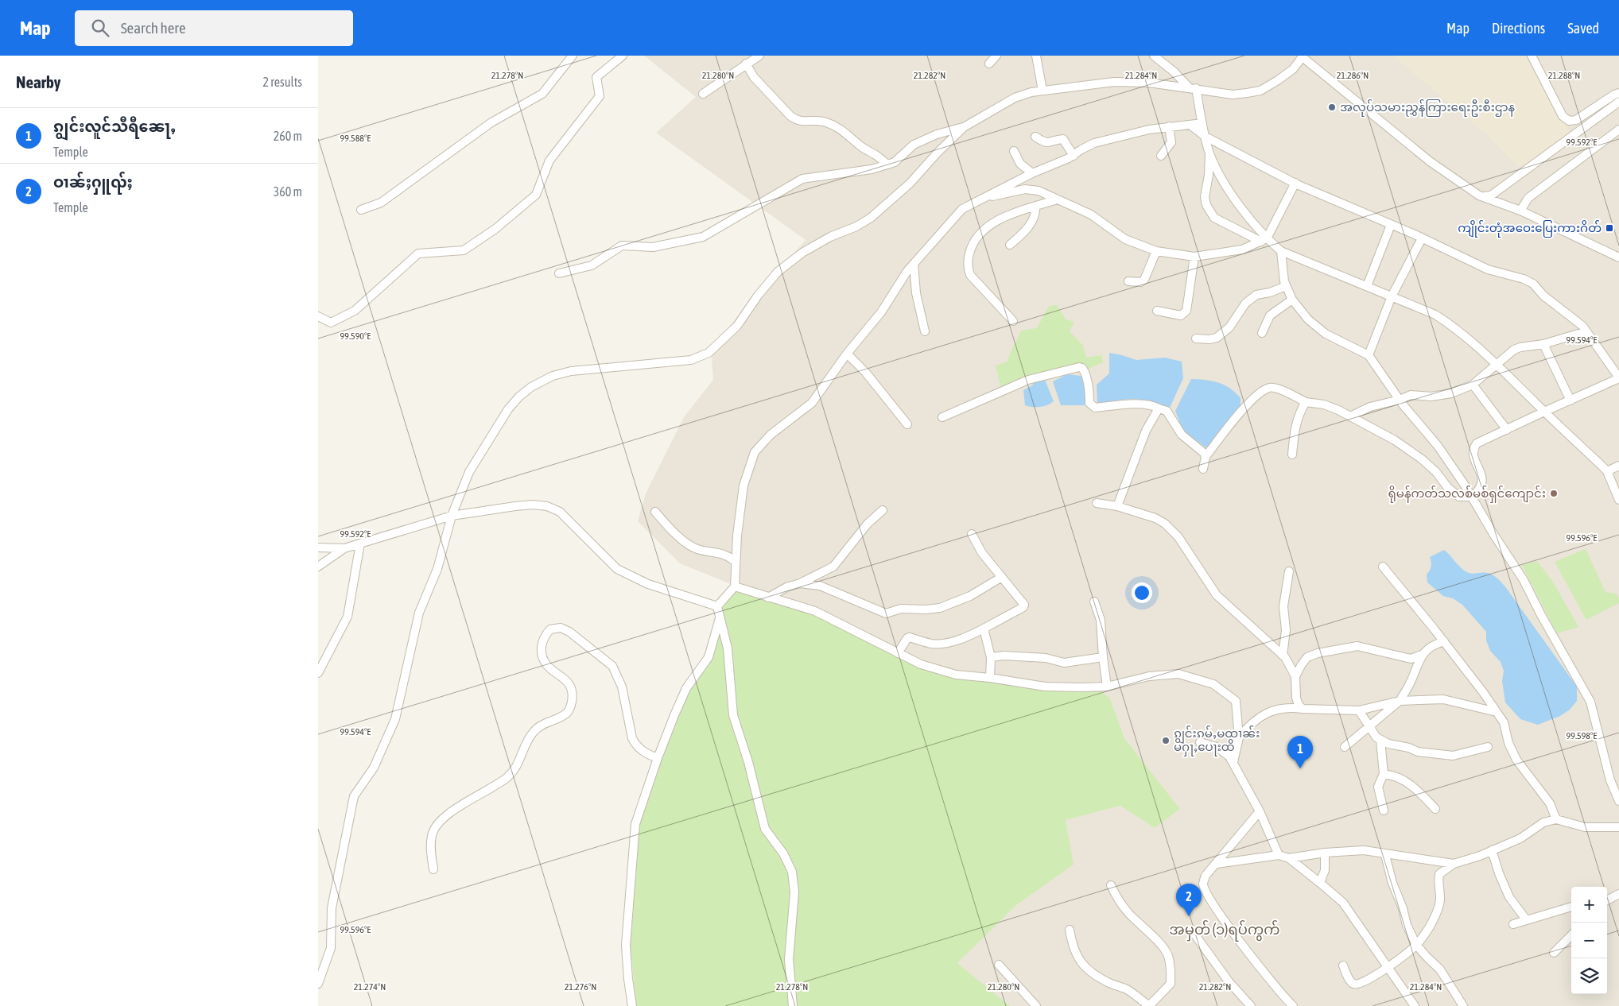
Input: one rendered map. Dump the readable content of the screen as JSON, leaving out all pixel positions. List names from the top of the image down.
{
  "districts": ["အမှတ် (၁)ရပ်ကွက်"],
  "places": {
    "other": ["အလုပ်သမားညွှန်ကြားရေးဦးစီးဌာန", "ရိုမန်ကတ်သလစ်မစ်ရှင်ကျောင်း", "ၵျွင်းၵမ်ႇမထၢၼ်း မႁႃႇပေႃးထိ"],
    "transit": ["ကျိုင်းတုံအဝေးပြေးကားဂိတ်"]
  },
  "page": {
    "header": "Map",
    "search": "Search here",
    "nav": ["Map", "Directions", "Saved"],
    "heading": ["Nearby", "2 results"],
    "list": [
      {
        "mark": "1",
        "name": "ၵျွင်းလူင်သီရီၼေႃႇ",
        "note": "Temple",
        "value": "260 m"
      },
      {
        "mark": "2",
        "name": "ဝၢၼ်ႈႁူၺ်ႈ",
        "note": "Temple",
        "value": "360 m"
      }
    ],
    "pins": ["1", "2"],
    "map_buttons": ["+", "−"]
  },
  "coordinates": [
    "21.278°N",
    "21.280°N",
    "21.282°N",
    "21.284°N",
    "21.286°N",
    "21.288°N",
    "99.588°E",
    "99.592°E",
    "99.590°E",
    "99.594°E",
    "99.596°E",
    "99.598°E",
    "21.274°N",
    "21.276°N"
  ]
}
